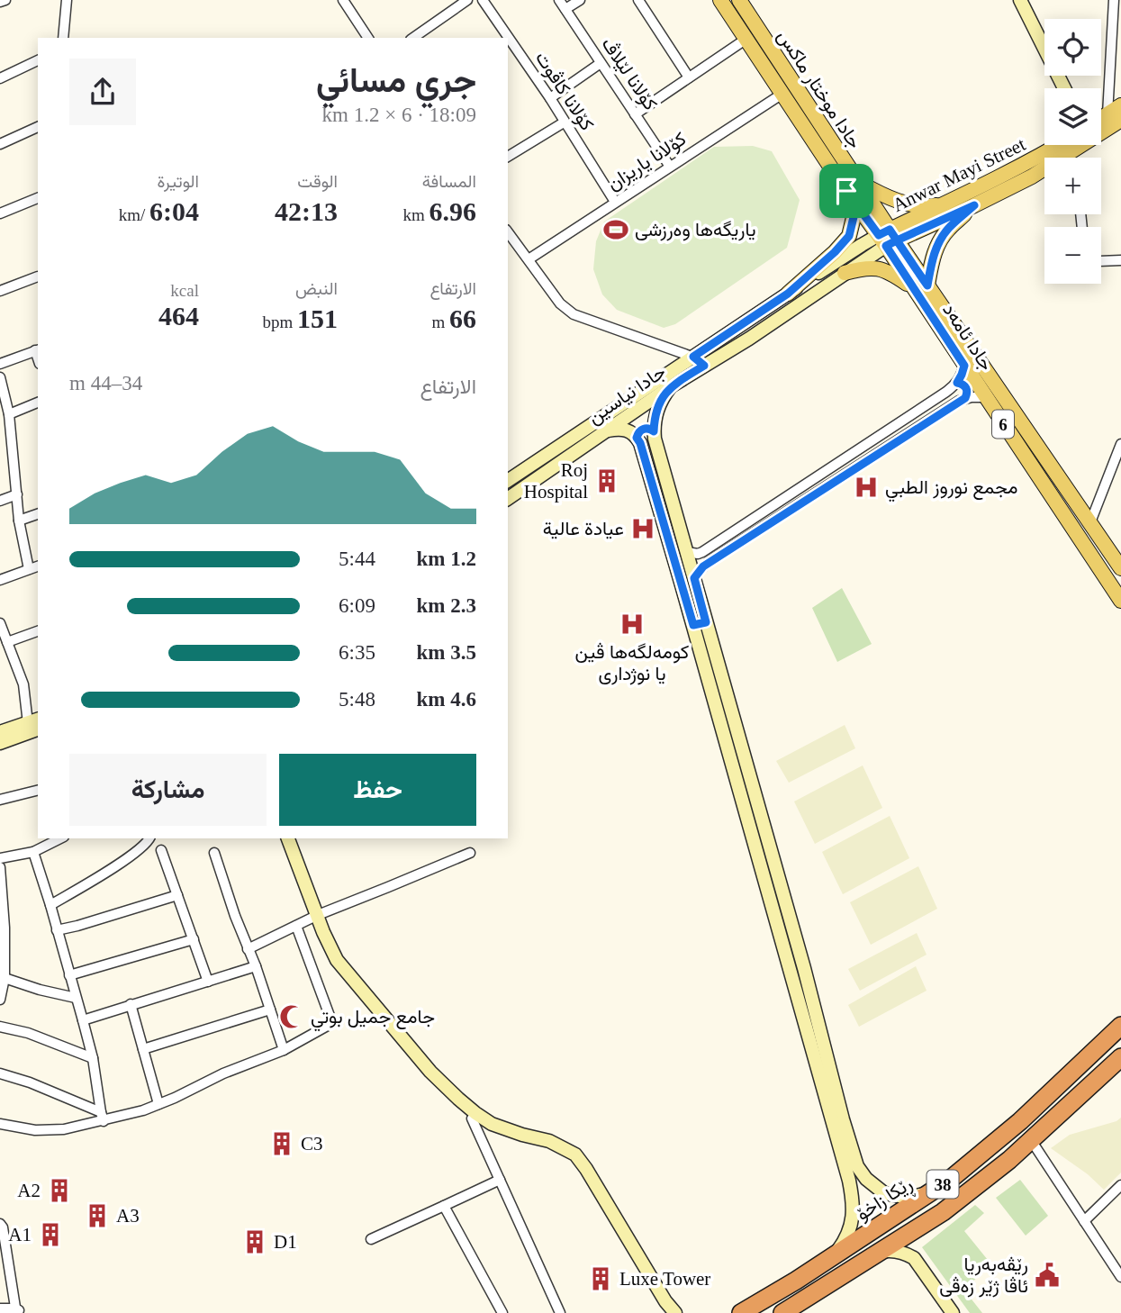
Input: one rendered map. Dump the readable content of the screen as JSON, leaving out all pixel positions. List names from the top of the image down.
{
  "streets": {
    "highway": ["38", "ڕێکا زاخۆ"],
    "main road": [
      "جادا موختار ماكس",
      "Anwar Mayi Street",
      "جادا ئامەد",
      "6"
    ],
    "street": [
      "کۆلانا لێلاڤ",
      "کۆلانا کاڤوت",
      "کۆلانا یاریزان",
      "جادا نیاسین"
    ]
  },
  "crossings": [
    ["کۆلانا لێلاڤ", "کۆلانا یاریزان"],
    ["جادا موختار ماكس", "Anwar Mayi Street"],
    ["جادا موختار ماكس", "جادا ئامەد"],
    ["جادا موختار ماكس", "جادا نیاسین"],
    ["جادا موختار ماكس", "6"],
    ["کۆلانا کاڤوت", "کۆلانا یاریزان"],
    ["کۆلانا یاریزان", "6"],
    ["Anwar Mayi Street", "جادا ئامەد"],
    ["Anwar Mayi Street", "جادا نیاسین"],
    ["جادا ئامەد", "جادا نیاسین"]
  ],
  "places": {
    "sports": ["ياريگەها وەرزشی"],
    "building": [
      "Roj Hospital",
      "C3",
      "A2",
      "A3",
      "A1",
      "D1",
      "Luxe Tower"
    ],
    "hospital": ["مجمع نوروز الطبي", "عيادة عالية", "کومەلگەها ڤین یا نوژداری"],
    "mosque": ["جامع جميل بوتي"],
    "public building": ["رێڤەبەریا ئاڤا ژێر زەڤی"]
  },
  "page": {
    "map_buttons": ["+", "−"],
    "heading": ["جري مسائي", "18:09 · 6 × 1.2 km"],
    "stats": [
      ["المسافة", "6.96 km"],
      ["الوقت", "42:13"],
      ["الوتيرة", "6:04 /km"],
      ["الارتفاع", "66 m"],
      ["النبض", "151 bpm"],
      ["kcal", "464"]
    ],
    "chart": ["الارتفاع", "34–44 m"],
    "list": [
      {
        "name": "1.2 km",
        "note": "5:44"
      },
      {
        "name": "2.3 km",
        "note": "6:09"
      },
      {
        "name": "3.5 km",
        "note": "6:35"
      },
      {
        "name": "4.6 km",
        "note": "5:48"
      }
    ],
    "buttons": ["حفظ", "مشاركة"]
  }
}
